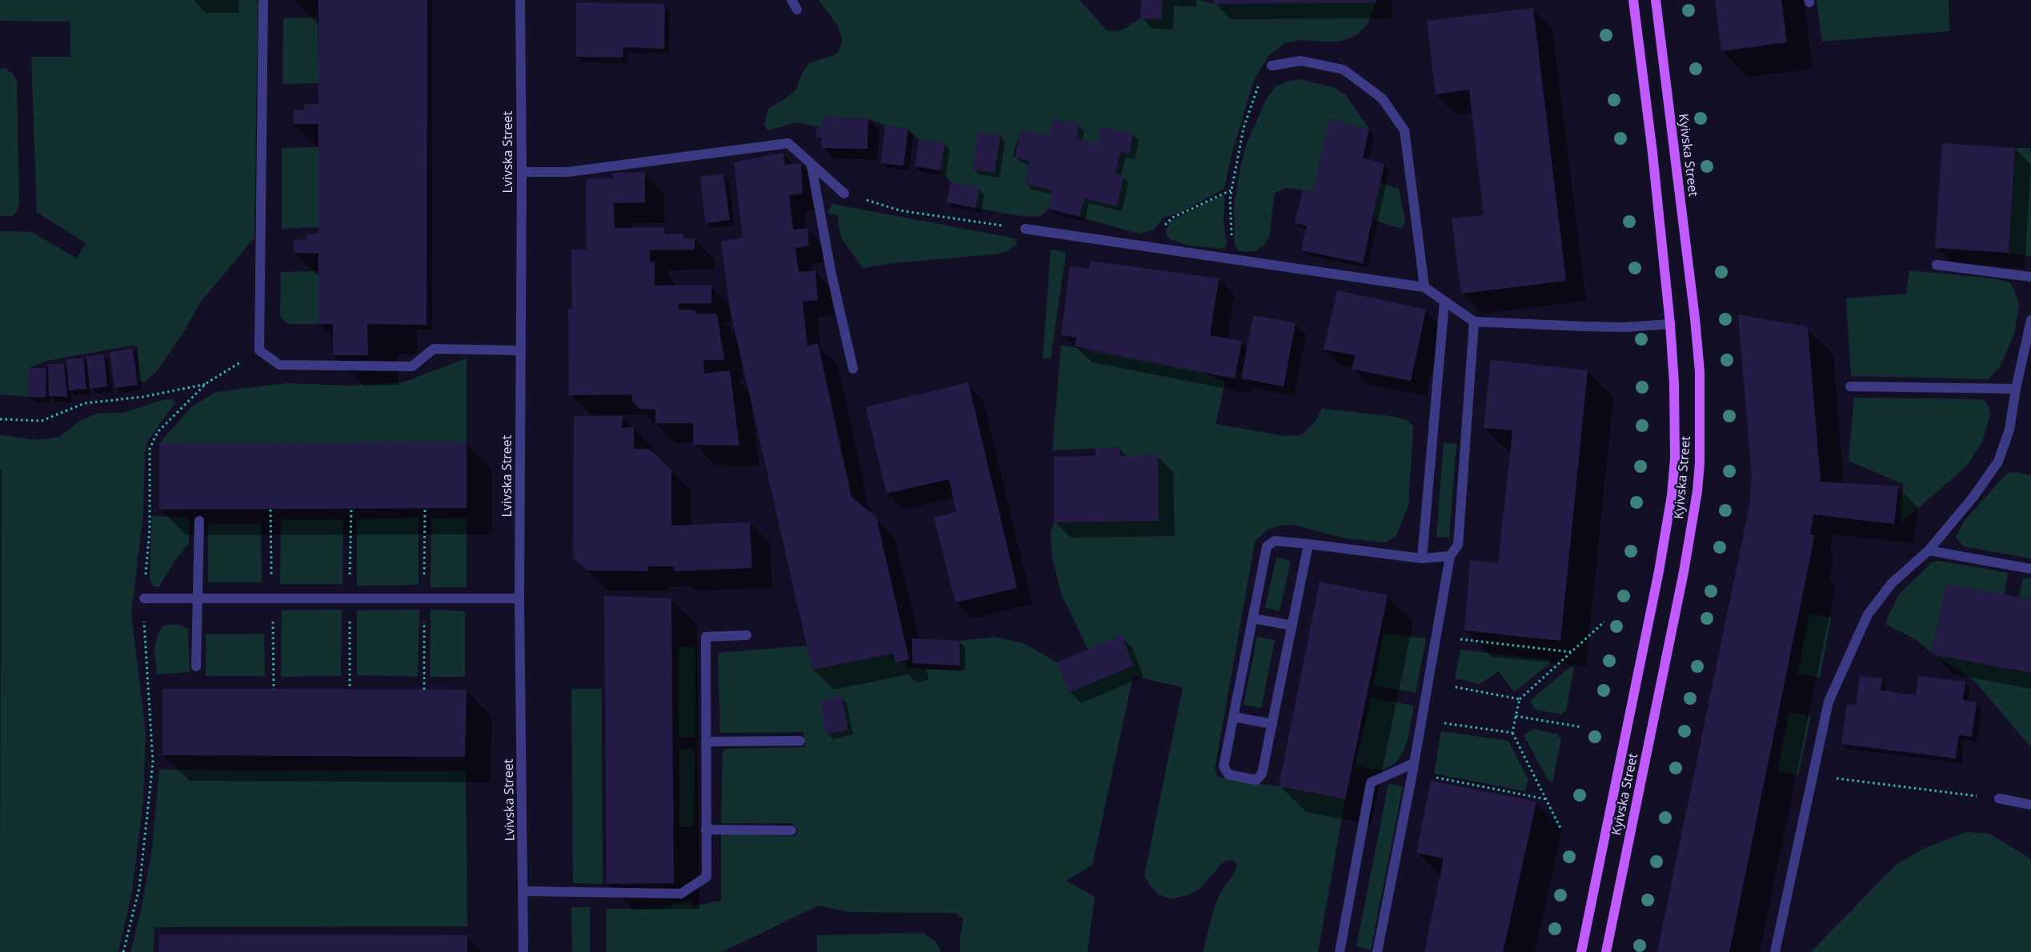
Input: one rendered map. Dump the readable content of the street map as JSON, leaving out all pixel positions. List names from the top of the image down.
{
  "streets": {
    "main road": ["Kyivska Street"],
    "street": ["Lvivska Street"]
  }
}
